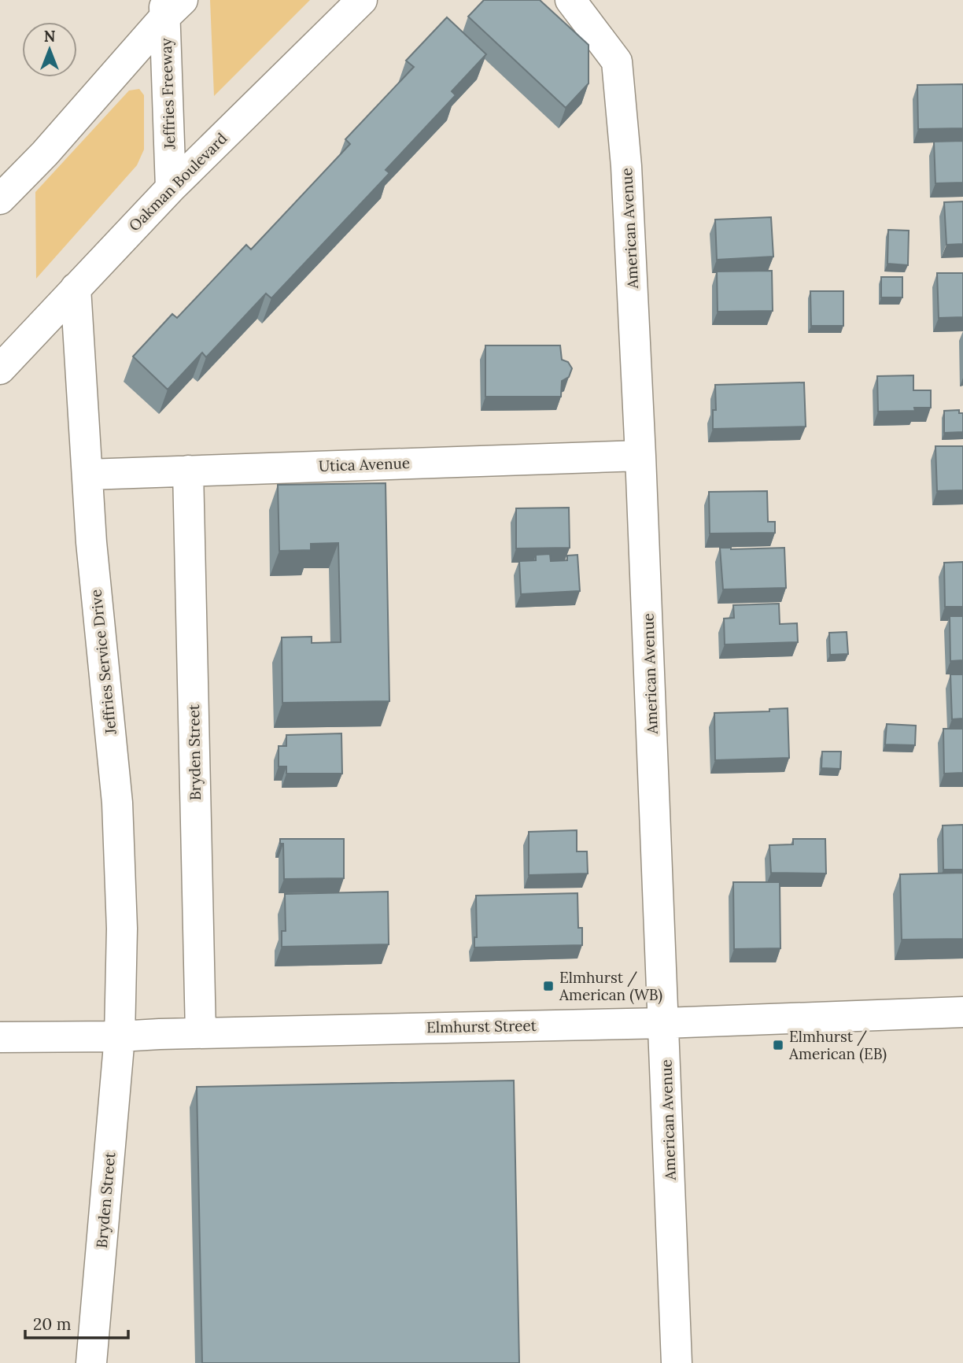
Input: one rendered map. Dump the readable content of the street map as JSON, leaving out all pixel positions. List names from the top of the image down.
{
  "streets": {
    "street": [
      "Jeffries Freeway",
      "Oakman Boulevard",
      "American Avenue",
      "Utica Avenue",
      "Jeffries Service Drive",
      "Bryden Street",
      "Elmhurst Street"
    ]
  },
  "crossings": [
    ["Jeffries Freeway", "Oakman Boulevard"],
    ["Oakman Boulevard", "Jeffries Service Drive"],
    ["American Avenue", "Utica Avenue"],
    ["American Avenue", "Elmhurst Street"],
    ["Utica Avenue", "Jeffries Service Drive"],
    ["Utica Avenue", "Bryden Street"],
    ["Jeffries Service Drive", "Bryden Street"],
    ["Jeffries Service Drive", "Elmhurst Street"],
    ["Bryden Street", "Elmhurst Street"]
  ],
  "places": {
    "transit": ["Elmhurst / American (WB)", "Elmhurst / American (EB)"]
  },
  "scale_bar": "20 m",
  "north": "top"
}
